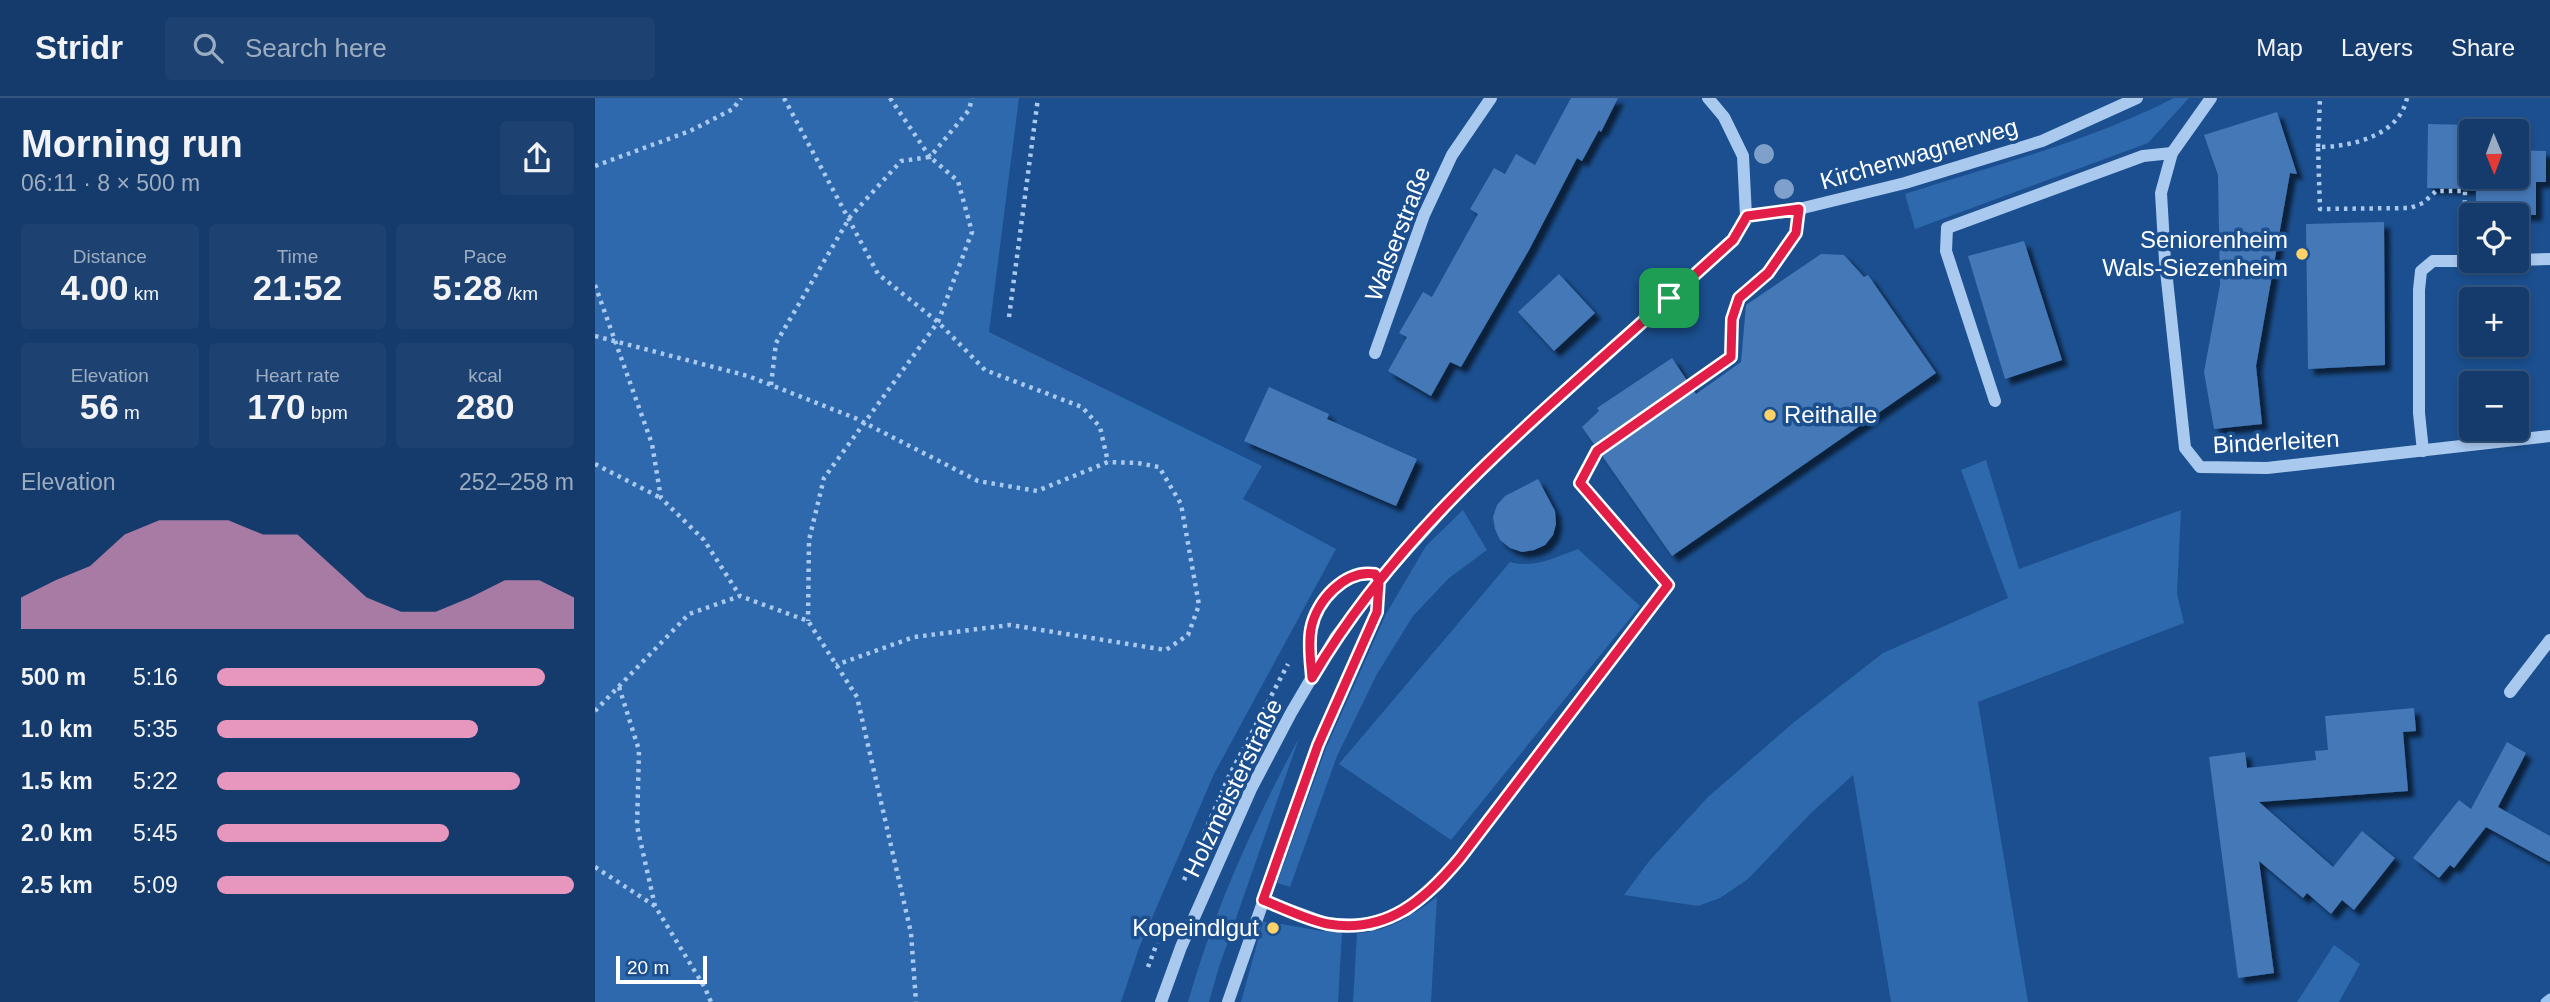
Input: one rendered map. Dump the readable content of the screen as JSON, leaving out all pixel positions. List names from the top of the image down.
{
  "streets": {
    "street": [
      "Kirchenwagnerweg",
      "Walserstraße",
      "Binderleiten",
      "Holzmeisterstraße"
    ]
  },
  "crossings": [
    ["Kirchenwagnerweg", "Holzmeisterstraße"]
  ],
  "places": ["Seniorenheim Wals-Siezenheim", "Reithalle", "Kopeindlgut"],
  "scale_bar": "20 m",
  "north": "bottom",
  "page": {
    "header": "Stridr",
    "search": "Search here",
    "nav": ["Map", "Layers", "Share"],
    "heading": ["Morning run", "06:11 · 8 × 500 m"],
    "map_buttons": ["+", "−"],
    "stats": [
      ["Distance", "4.00 km"],
      ["Time", "21:52"],
      ["Pace", "5:28 /km"],
      ["Elevation", "56 m"],
      ["Heart rate", "170 bpm"],
      ["kcal", "280"]
    ],
    "chart": ["Elevation", "252–258 m"],
    "list": [
      {
        "name": "500 m",
        "note": "5:16"
      },
      {
        "name": "1.0 km",
        "note": "5:35"
      },
      {
        "name": "1.5 km",
        "note": "5:22"
      },
      {
        "name": "2.0 km",
        "note": "5:45"
      },
      {
        "name": "2.5 km",
        "note": "5:09"
      }
    ],
    "scale": "20 m"
  }
}
